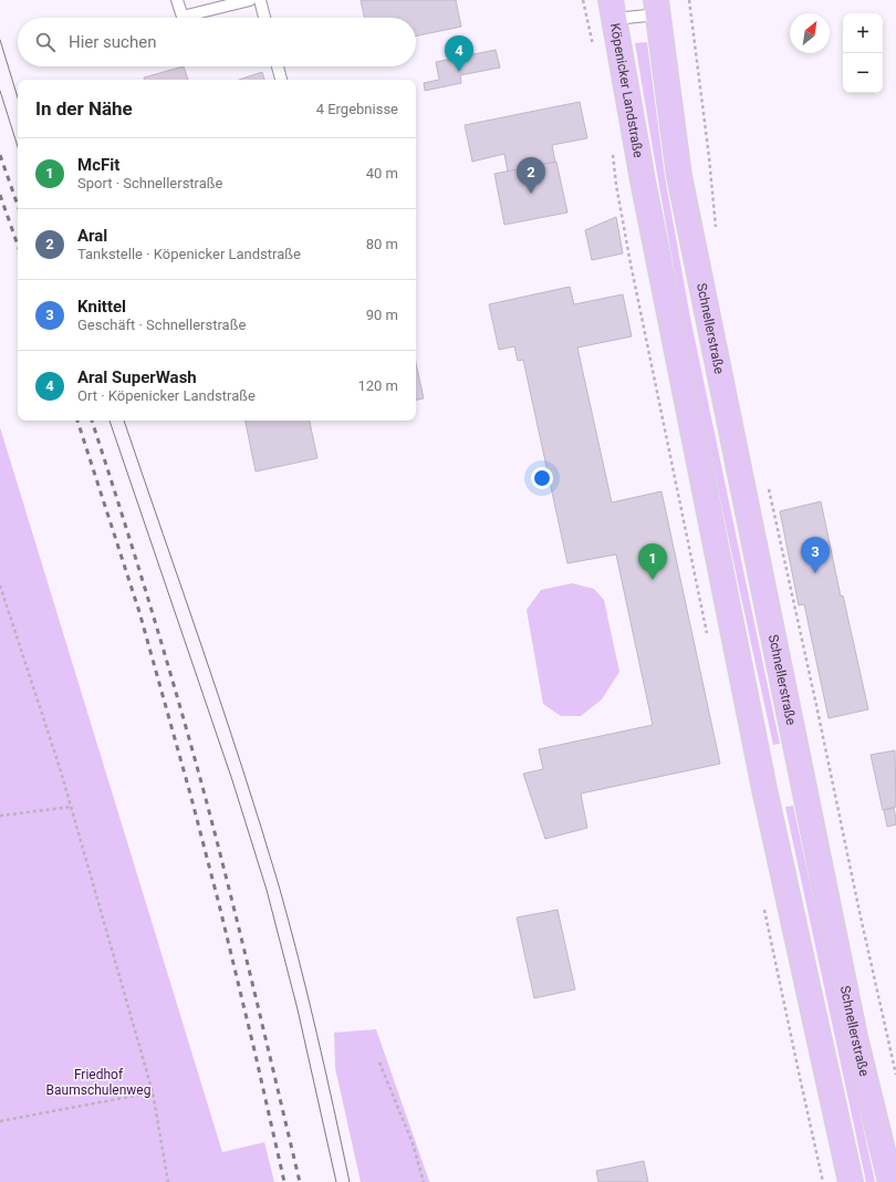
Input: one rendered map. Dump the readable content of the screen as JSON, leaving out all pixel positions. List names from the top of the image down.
{
  "streets": {
    "main road": ["Köpenicker Landstraße", "Schnellerstraße"]
  },
  "parks": ["Friedhof Baumschulenweg"],
  "north": "top right",
  "page": {
    "map_buttons": ["+", "−"],
    "search": "Hier suchen",
    "pins": [
      "4",
      "2",
      "3",
      "1"
    ],
    "heading": ["In der Nähe", "4 Ergebnisse"],
    "list": [
      {
        "mark": "1",
        "name": "McFit",
        "note": "Sport · Schnellerstraße",
        "value": "40 m"
      },
      {
        "mark": "2",
        "name": "Aral",
        "note": "Tankstelle · Köpenicker Landstraße",
        "value": "80 m"
      },
      {
        "mark": "3",
        "name": "Knittel",
        "note": "Geschäft · Schnellerstraße",
        "value": "90 m"
      },
      {
        "mark": "4",
        "name": "Aral SuperWash",
        "note": "Ort · Köpenicker Landstraße",
        "value": "120 m"
      }
    ]
  }
}
